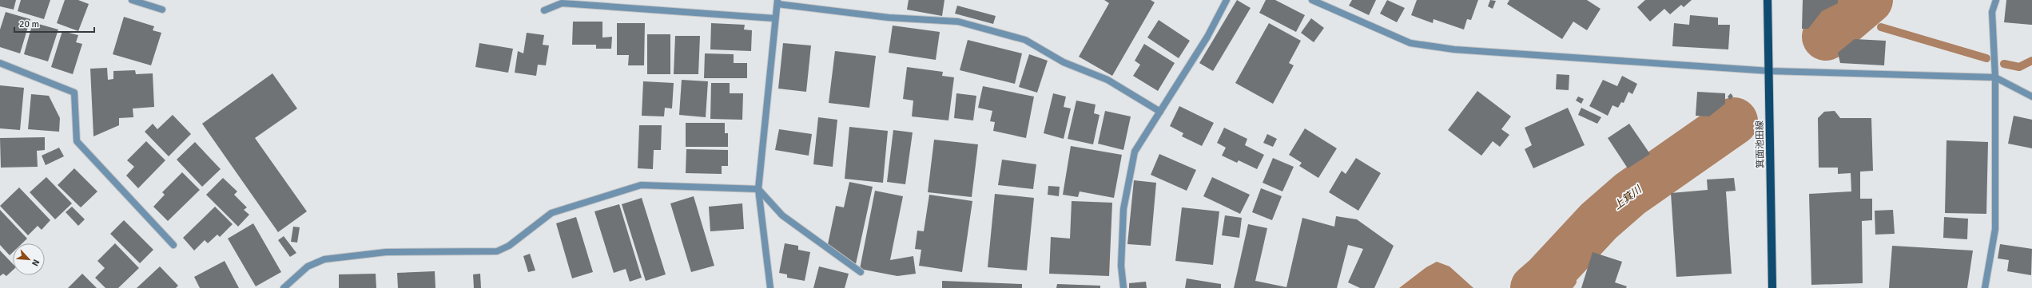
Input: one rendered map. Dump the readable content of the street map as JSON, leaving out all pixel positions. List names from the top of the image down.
{
  "streets": {
    "main road": ["箕面池田線"]
  },
  "water": ["上箕川"],
  "scale_bar": "20 m",
  "north": "bottom right"
}
